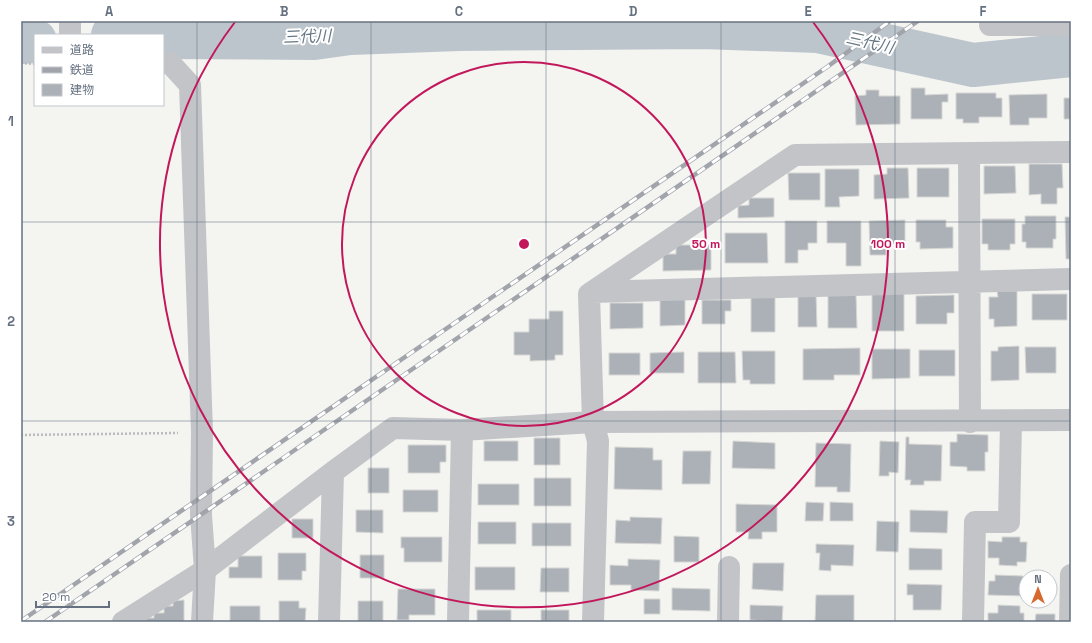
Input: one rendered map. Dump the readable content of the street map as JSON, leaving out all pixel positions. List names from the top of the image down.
{
  "water": ["三代川"],
  "legend": ["道路", "鉄道", "建物"],
  "scale_bar": "20 m",
  "north": "top",
  "grid": {
    "columns": [
      "A",
      "B",
      "C",
      "D",
      "E",
      "F"
    ],
    "rows": ["1", "2", "3"]
  },
  "rings": ["50 m", "100 m"]
}
